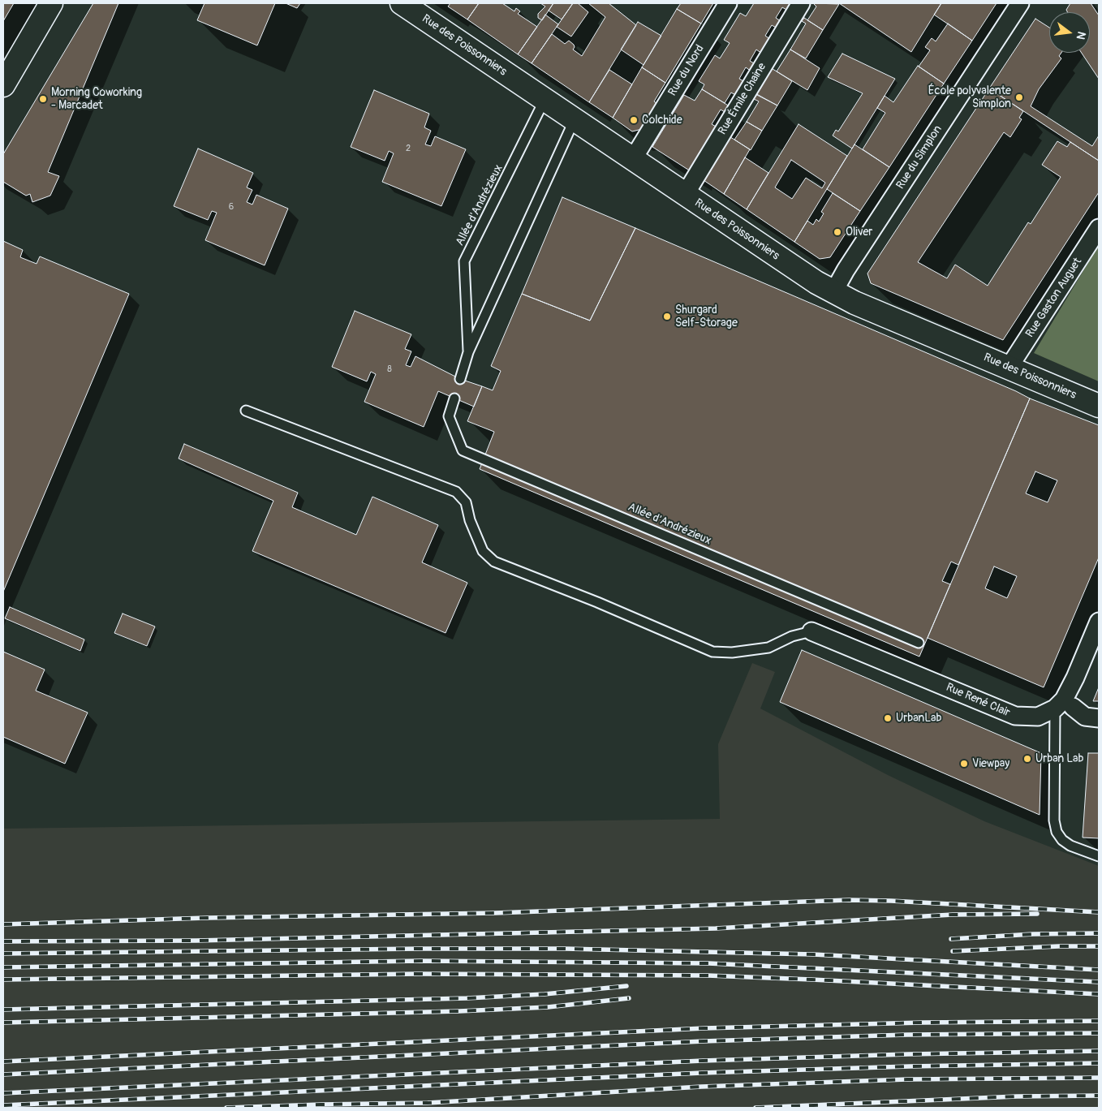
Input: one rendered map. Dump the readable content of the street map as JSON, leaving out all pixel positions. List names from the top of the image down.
{
  "streets": {
    "street": [
      "Rue des Poissonniers",
      "Rue du Nord",
      "Rue Émile Chaine",
      "Rue du Simplon",
      "Rue Gaston Auguet",
      "Rue René Clair"
    ],
    "lane": ["Allée d'Andrézieux"]
  },
  "crossings": [
    ["Rue des Poissonniers", "Rue du Nord"],
    ["Rue des Poissonniers", "Rue Émile Chaine"],
    ["Rue des Poissonniers", "Rue du Simplon"],
    ["Rue des Poissonniers", "Allée d'Andrézieux"],
    ["Rue des Poissonniers", "Rue Gaston Auguet"]
  ],
  "places": [
    "École polyvalente Simplon",
    "Morning Coworking - Marcadet",
    "Colchide",
    "Oliver",
    "Shurgard Self-Storage",
    "UrbanLab",
    "Urban Lab",
    "Viewpay"
  ],
  "house_numbers": ["2", "6", "8"],
  "north": "right"
}
